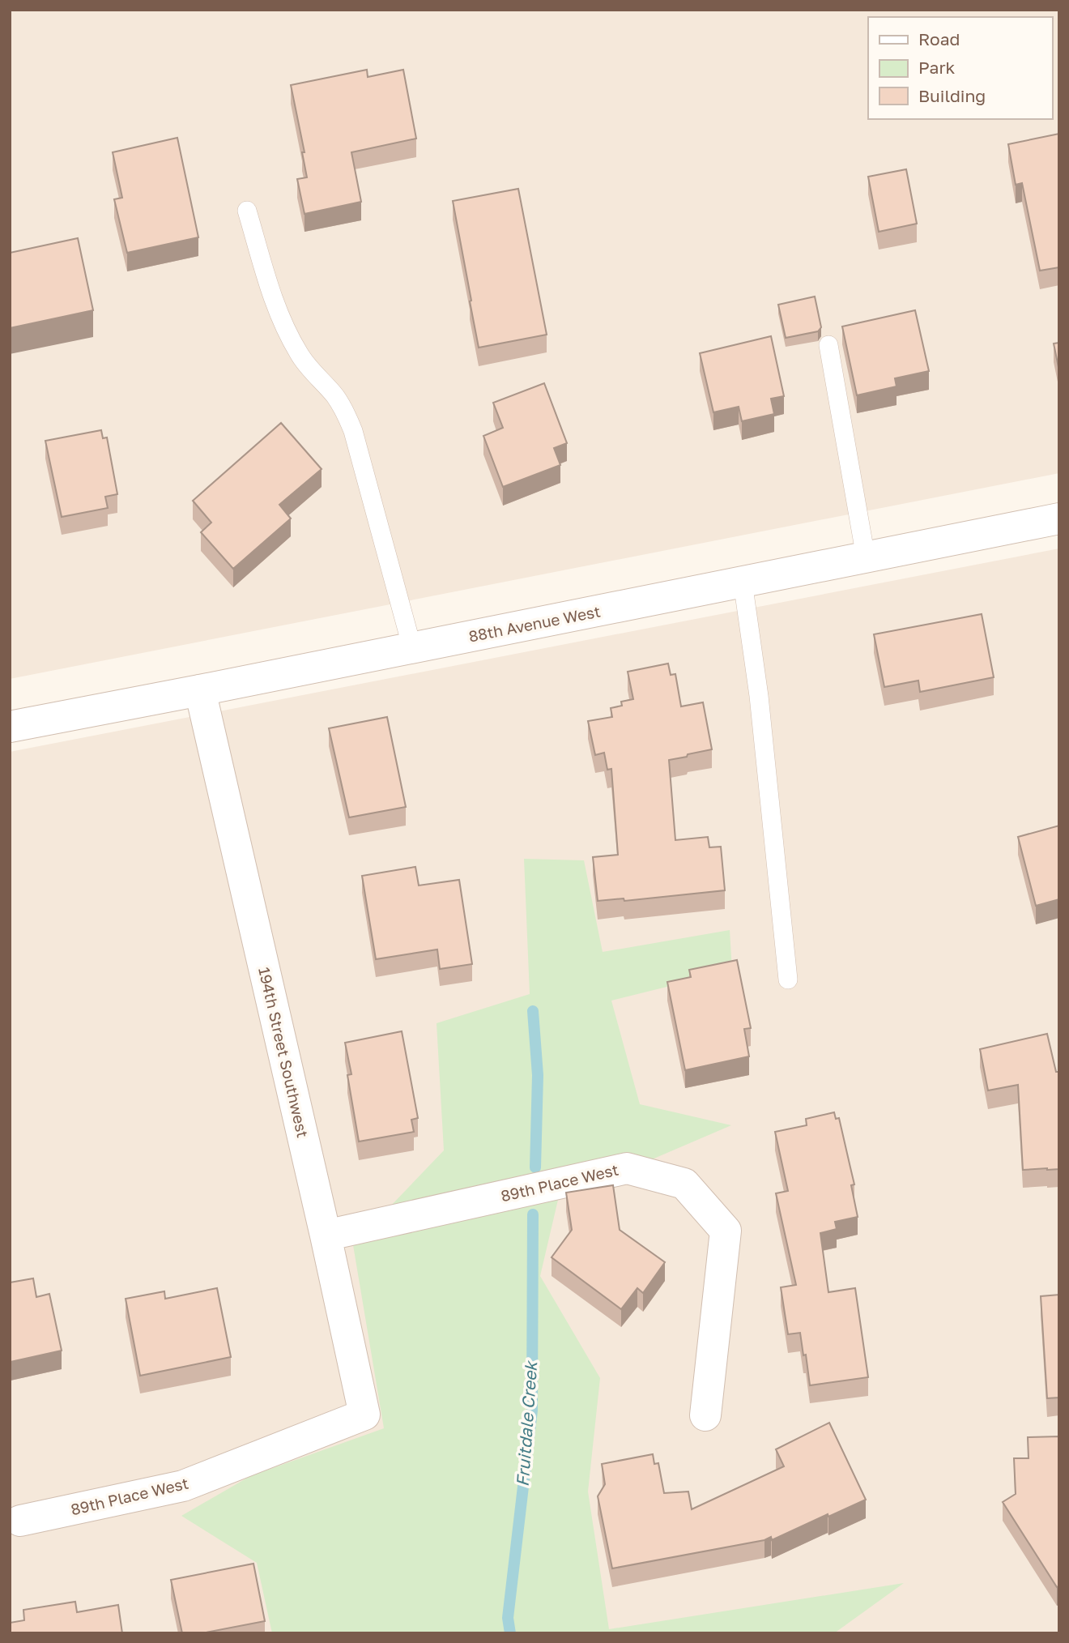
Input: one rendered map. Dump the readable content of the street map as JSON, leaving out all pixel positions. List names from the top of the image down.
{
  "streets": {
    "street": ["88th Avenue West", "194th Street Southwest", "89th Place West"]
  },
  "crossings": [
    ["88th Avenue West", "194th Street Southwest"],
    ["194th Street Southwest", "89th Place West"]
  ],
  "water": ["Fruitdale Creek"],
  "legend": ["Road", "Park", "Building"]
}
